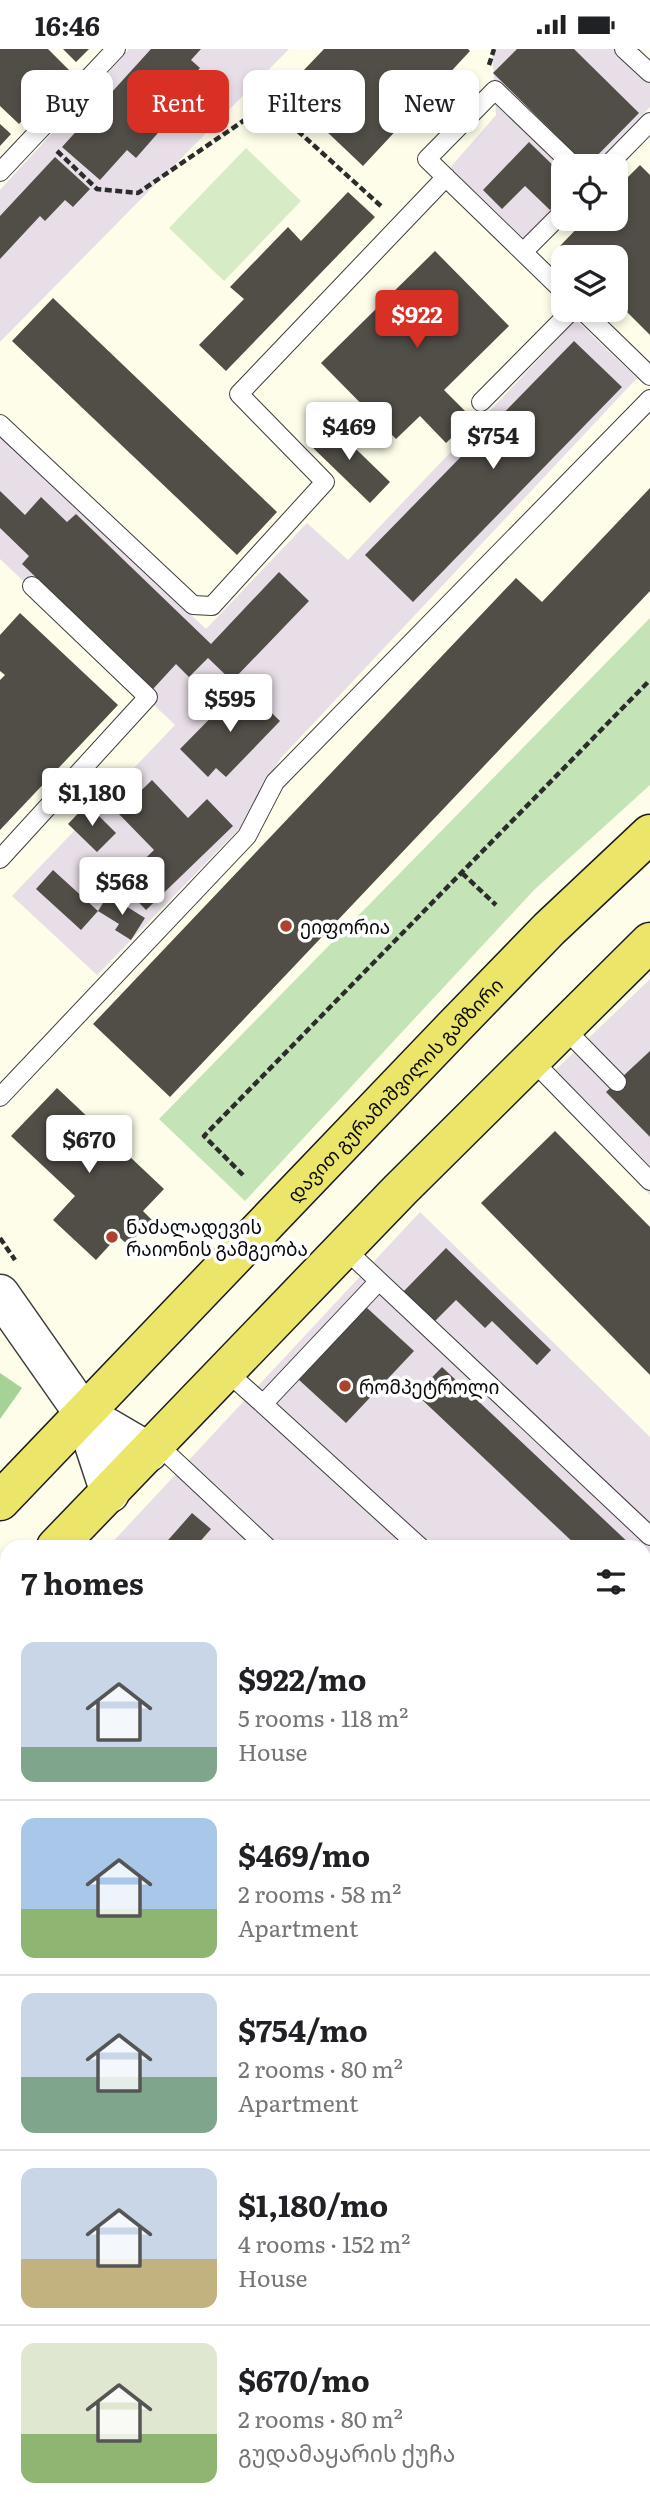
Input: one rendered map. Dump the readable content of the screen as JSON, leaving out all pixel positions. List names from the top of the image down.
{
  "streets": {
    "main road": ["დავით გურამიშვილის გამზირი"]
  },
  "places": ["ეიფორია", "ნაძალადევის რაიონის გამგეობა", "რომპეტროლი"],
  "page": {
    "status": "16:46",
    "chip": [
      "Buy",
      "Rent",
      "Filters",
      "New"
    ],
    "price": [
      "$922",
      "$469",
      "$754",
      "$595",
      "$1,180",
      "$568",
      "$670"
    ],
    "heading": "7 homes",
    "list": [
      {
        "name": "$922/mo",
        "note": "5 rooms · 118 m² · House"
      },
      {
        "name": "$469/mo",
        "note": "2 rooms · 58 m² · Apartment"
      },
      {
        "name": "$754/mo",
        "note": "2 rooms · 80 m² · Apartment"
      },
      {
        "name": "$1,180/mo",
        "note": "4 rooms · 152 m² · House"
      },
      {
        "name": "$670/mo",
        "note": "2 rooms · 80 m² · გუდამაყარის ქუჩა"
      }
    ]
  }
}
